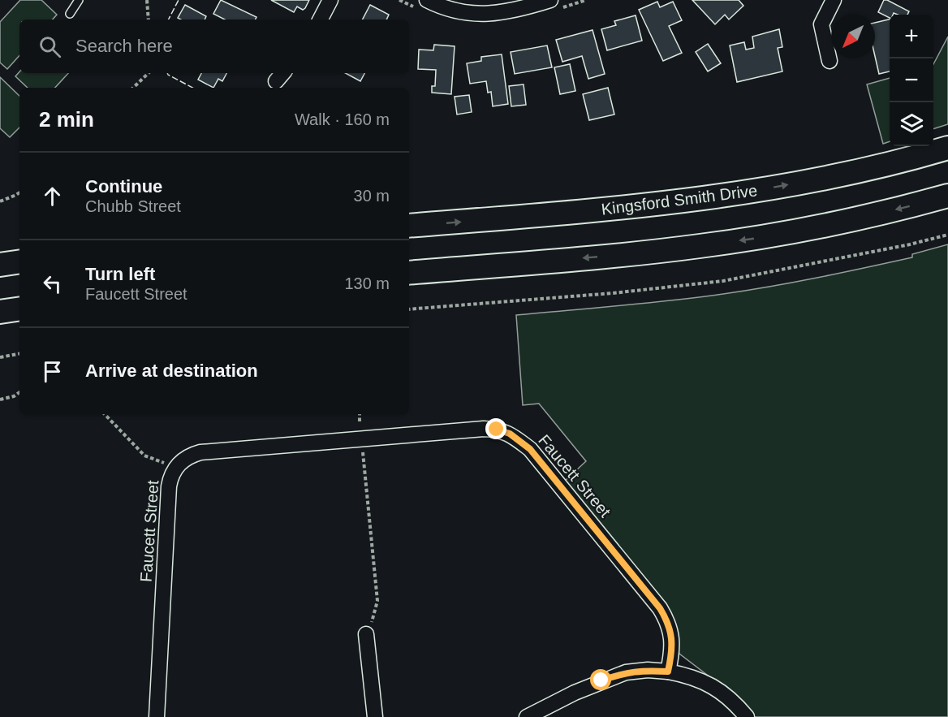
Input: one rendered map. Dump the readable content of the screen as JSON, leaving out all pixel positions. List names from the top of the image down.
{
  "streets": {
    "main road": ["Kingsford Smith Drive"],
    "street": ["Faucett Street"]
  },
  "north": "bottom left",
  "page": {
    "map_buttons": ["+", "−"],
    "search": "Search here",
    "heading": ["2 min", "Walk · 160 m"],
    "list": [
      ["Continue", "Chubb Street", "30 m"],
      ["Turn left", "Faucett Street", "130 m"],
      "Arrive at destination"
    ]
  }
}
